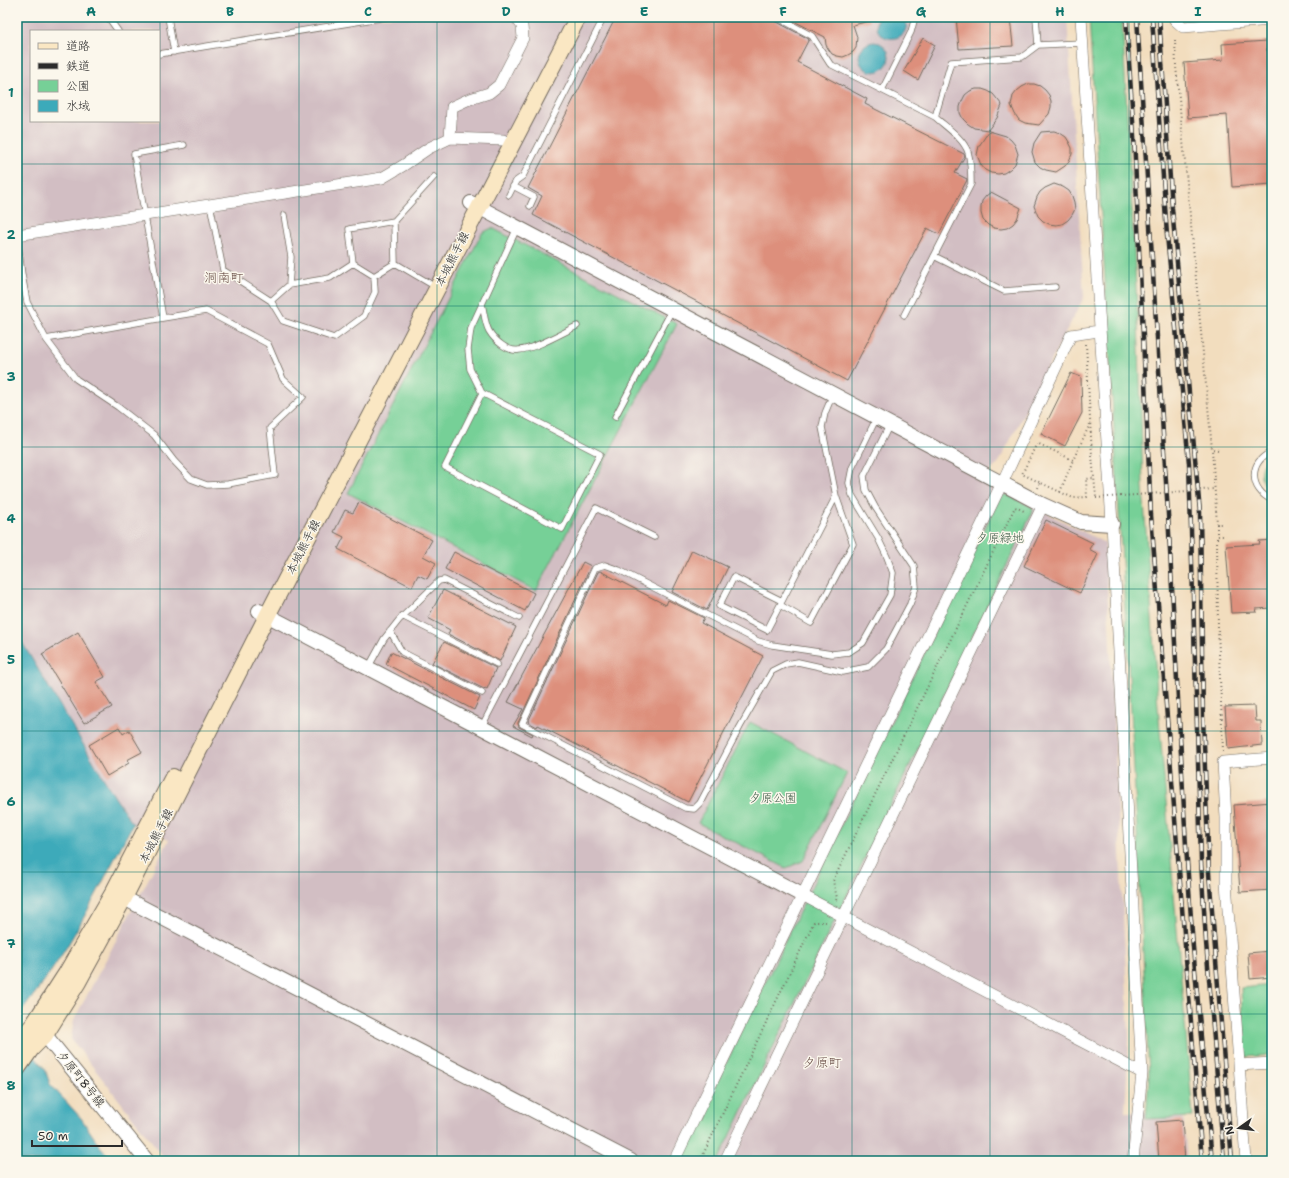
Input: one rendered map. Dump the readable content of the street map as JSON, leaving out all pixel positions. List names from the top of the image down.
{
  "streets": {
    "main road": ["本城熊手線"],
    "street": ["夕原町8号線"]
  },
  "crossings": [
    ["本城熊手線", "夕原町8号線"]
  ],
  "districts": ["洞南町", "夕原町"],
  "parks": ["夕原緑地", "夕原公園"],
  "legend": [
    "道路",
    "鉄道",
    "公園",
    "水域"
  ],
  "scale_bar": "50 m",
  "north": "left",
  "grid": {
    "columns": [
      "A",
      "B",
      "C",
      "D",
      "E",
      "F",
      "G",
      "H",
      "I"
    ],
    "rows": [
      "1",
      "2",
      "3",
      "4",
      "5",
      "6",
      "7",
      "8"
    ]
  }
}
